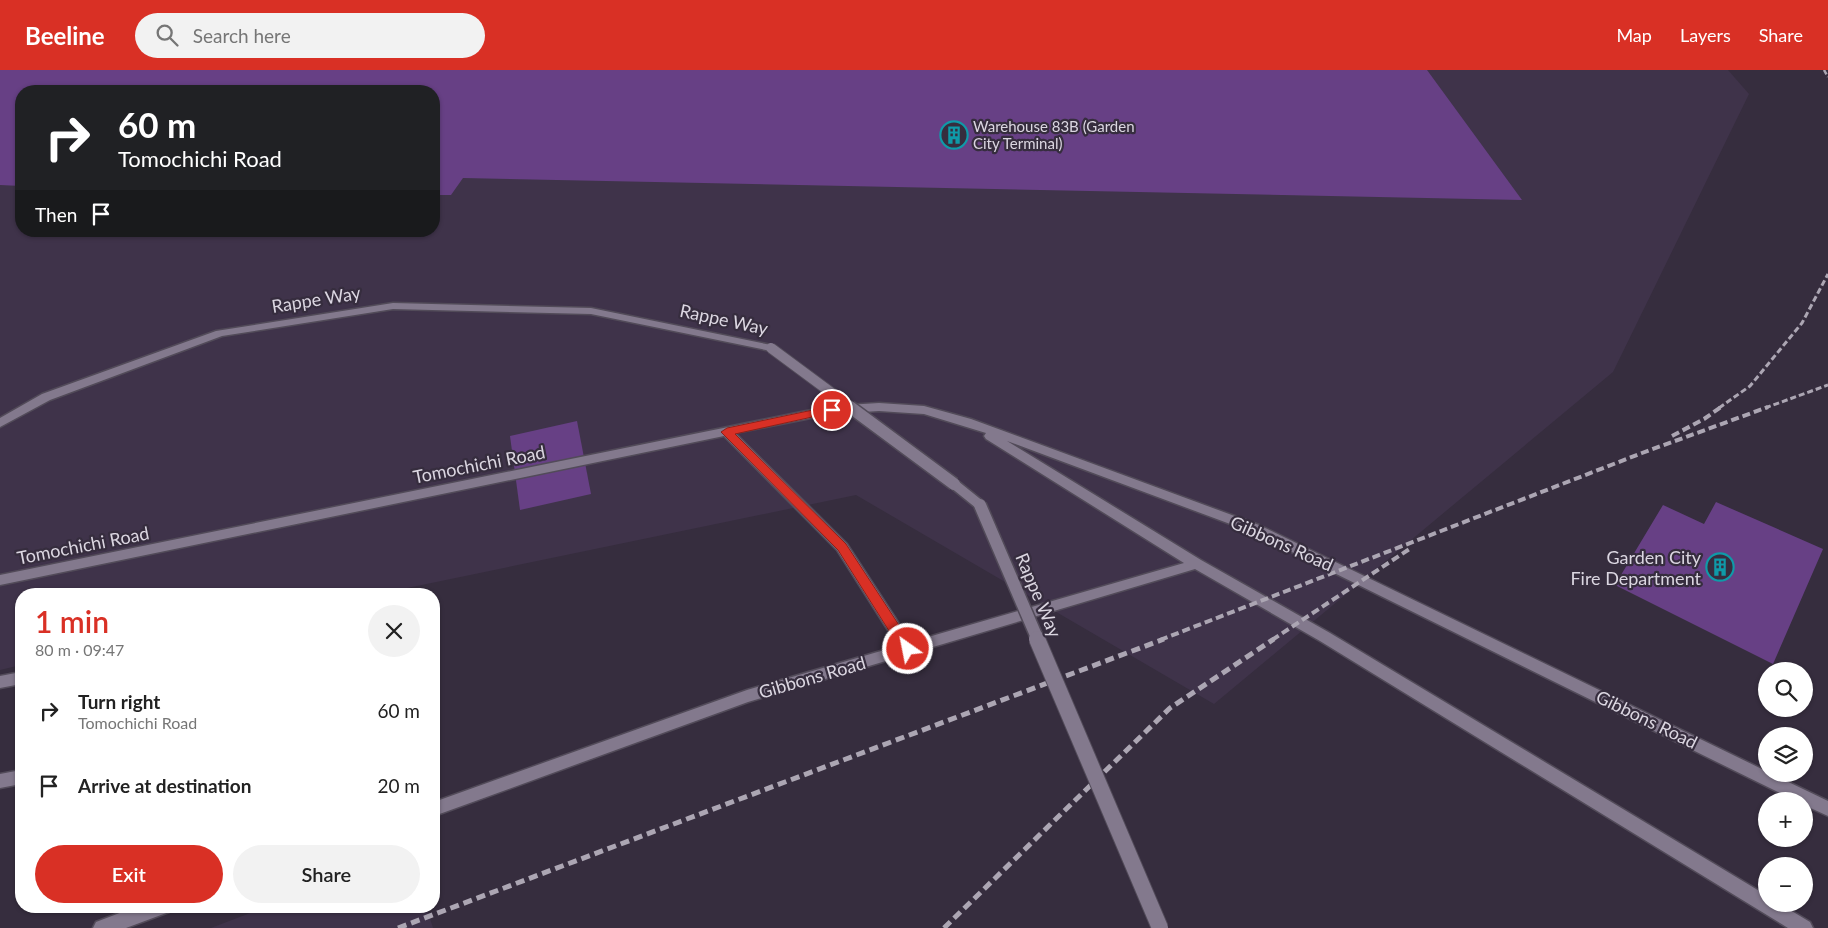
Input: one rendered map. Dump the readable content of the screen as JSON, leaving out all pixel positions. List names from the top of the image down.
{
  "streets": {
    "street": ["Rappe Way", "Tomochichi Road", "Gibbons Road"]
  },
  "crossings": [
    ["Tomochichi Road", "Gibbons Road"]
  ],
  "places": {
    "building": ["Warehouse 83B (Garden City Terminal)", "Garden City Fire Department"]
  },
  "page": {
    "header": "Beeline",
    "search": "Search here",
    "nav": ["Map", "Layers", "Share"],
    "turn": ["60 m", "Tomochichi Road"],
    "then": "Then",
    "heading": ["1 min", "80 m · 09:47"],
    "map_buttons": ["+", "−"],
    "list": [
      {
        "name": "Turn right",
        "note": "Tomochichi Road",
        "value": "60 m"
      },
      {
        "name": "Arrive at destination",
        "value": "20 m"
      }
    ],
    "buttons": ["Exit", "Share"]
  }
}
